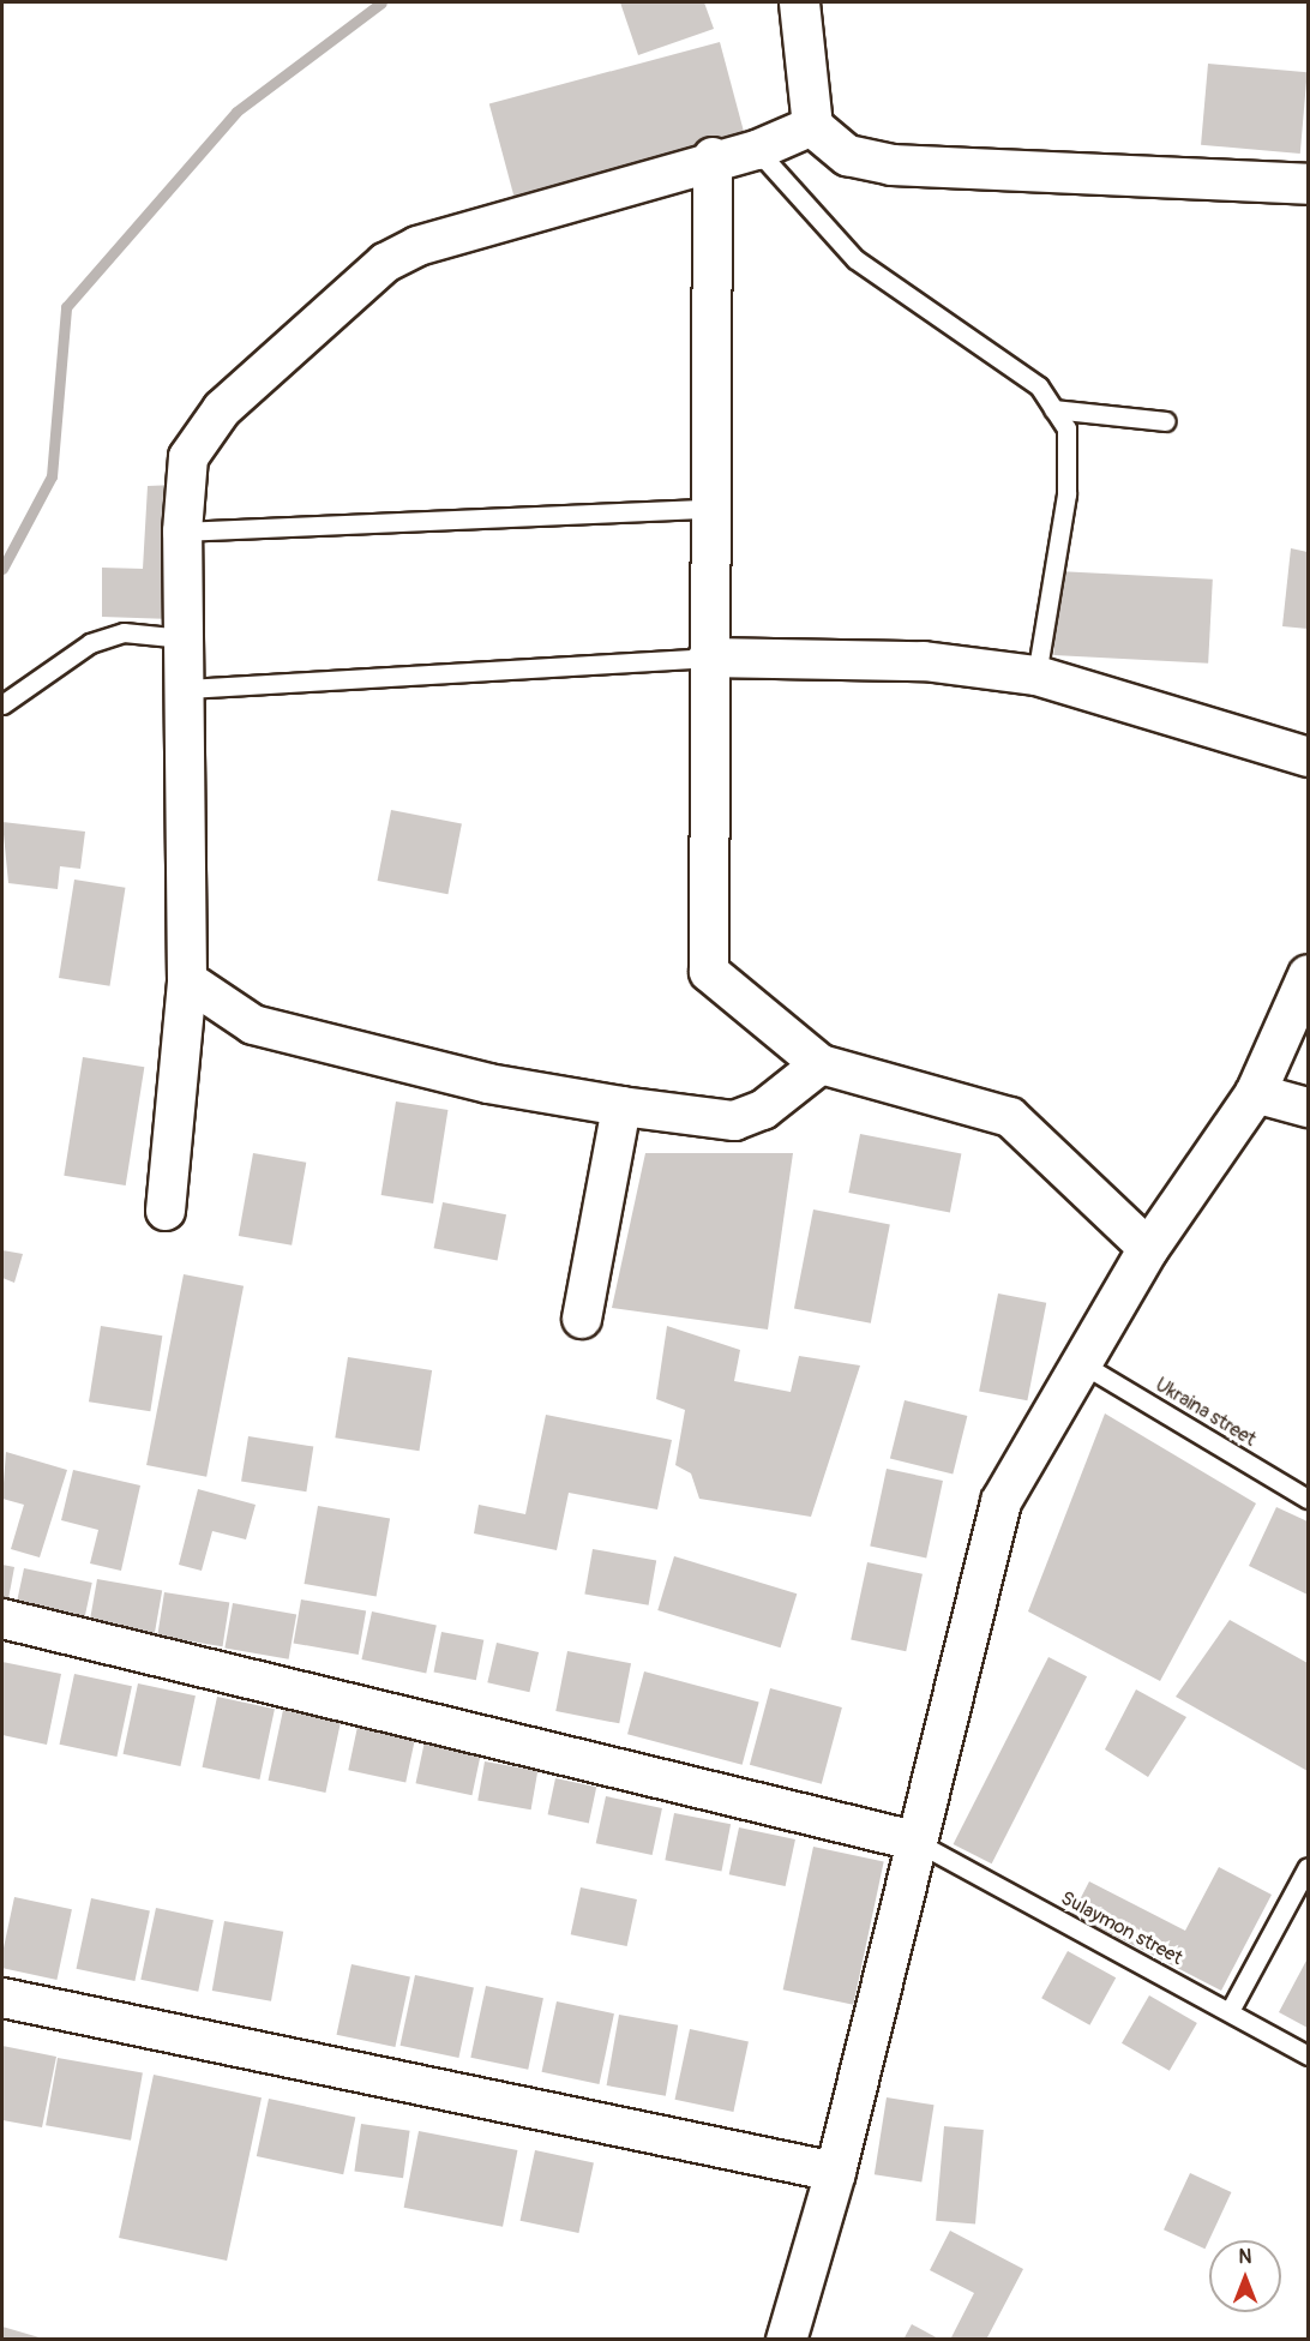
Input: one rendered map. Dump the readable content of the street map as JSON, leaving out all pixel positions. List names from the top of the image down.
{
  "streets": {
    "lane": ["Ukraina street", "Sulaymon street"]
  },
  "north": "top"
}
